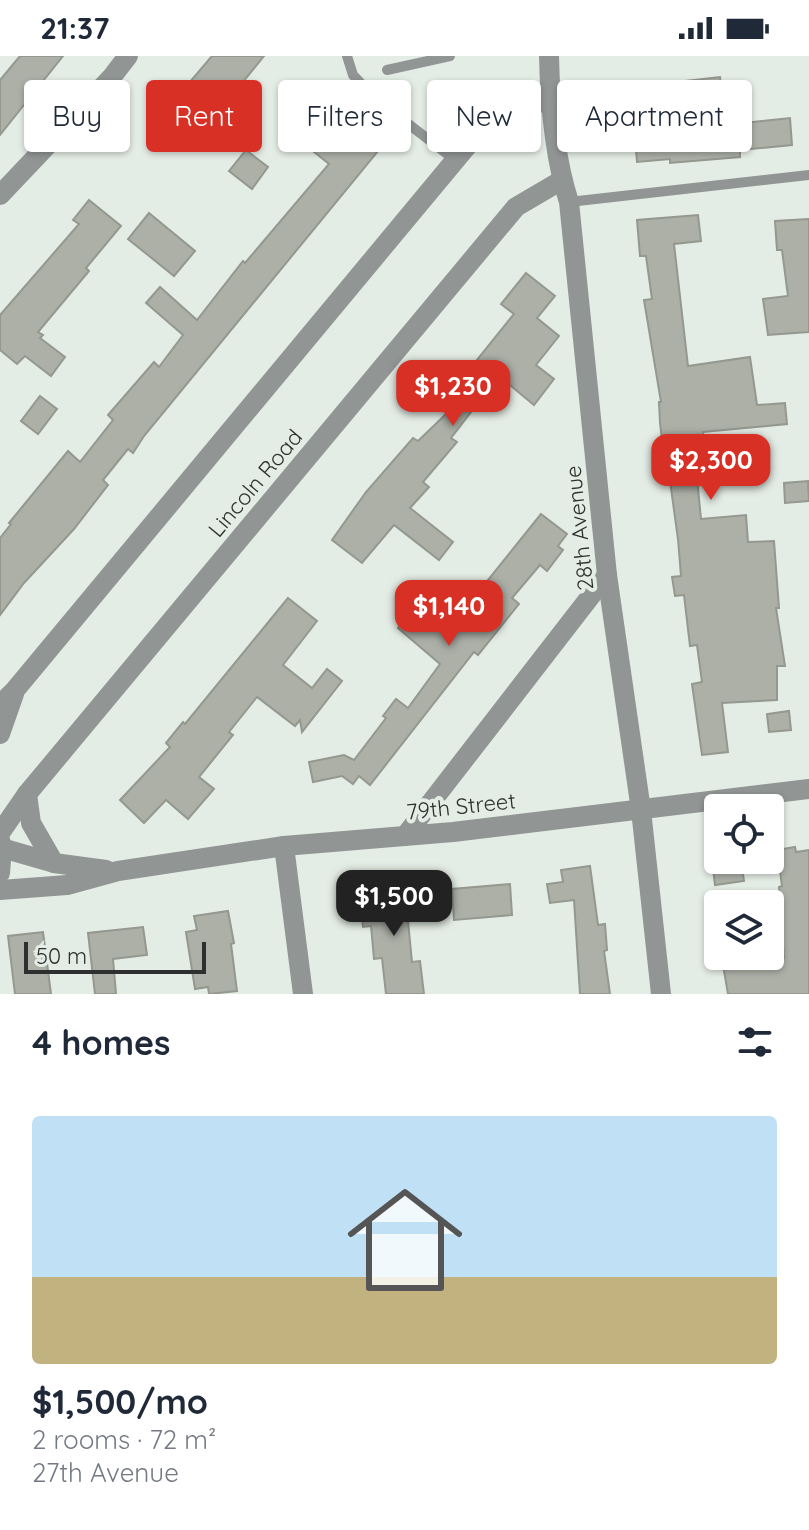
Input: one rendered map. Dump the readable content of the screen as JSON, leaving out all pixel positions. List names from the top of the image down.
{
  "streets": {
    "street": ["Lincoln Road", "28th Avenue", "79th Street"]
  },
  "crossings": [
    ["Lincoln Road", "28th Avenue"],
    ["Lincoln Road", "79th Street"],
    ["28th Avenue", "79th Street"]
  ],
  "scale_bar": "50 m",
  "page": {
    "status": "21:37",
    "chip": [
      "Buy",
      "Rent",
      "Filters",
      "New",
      "Apartment"
    ],
    "price": [
      "$1,230",
      "$2,300",
      "$1,140",
      "$1,500"
    ],
    "scale": "50 m",
    "heading": "4 homes",
    "list": [
      {
        "name": "$1,500/mo",
        "note": "2 rooms · 72 m² · 27th Avenue"
      }
    ]
  }
}
